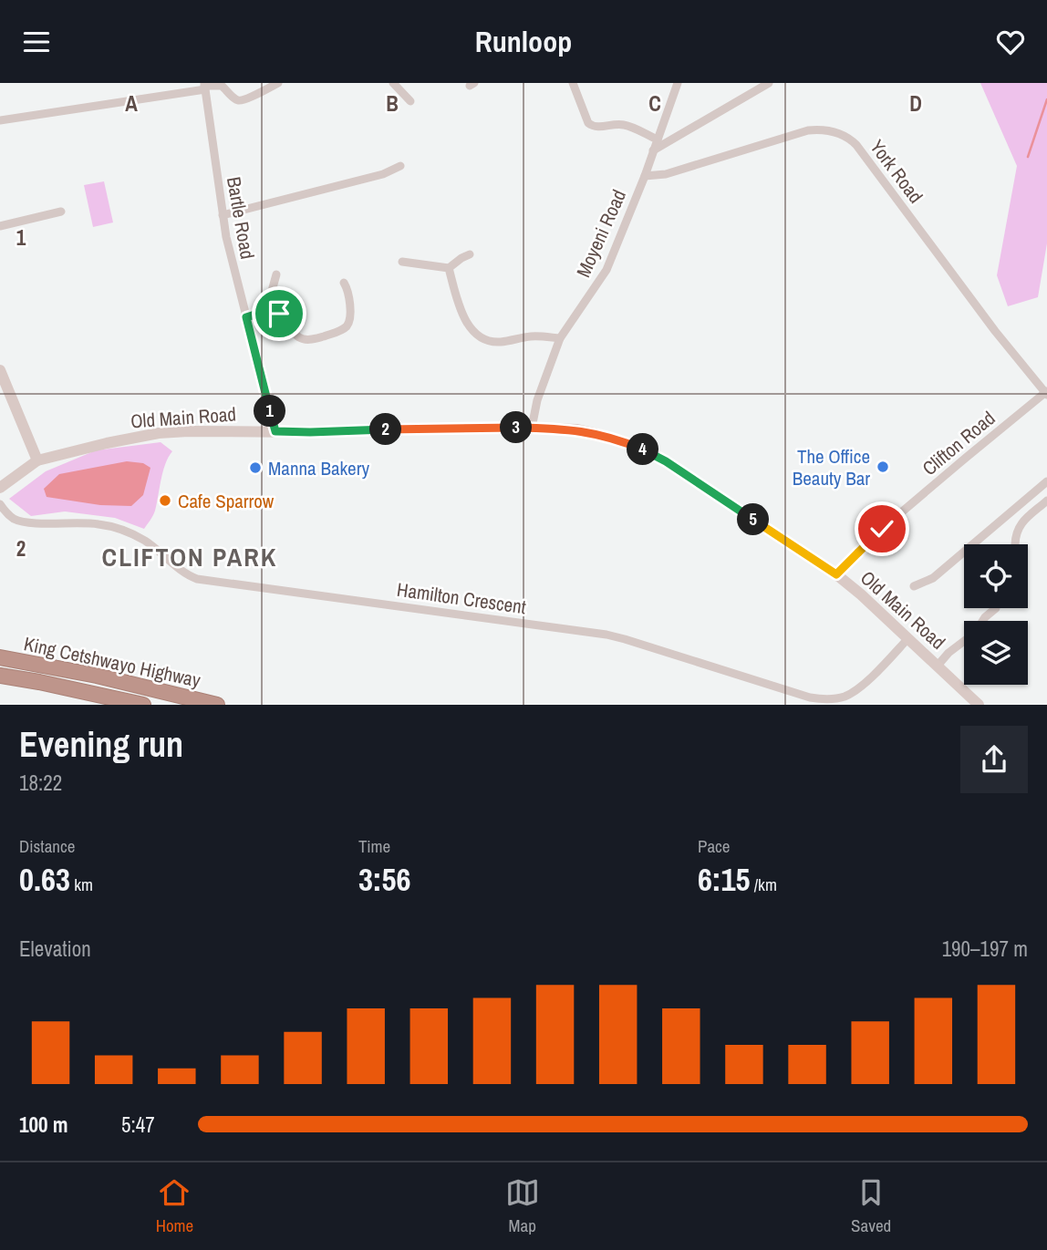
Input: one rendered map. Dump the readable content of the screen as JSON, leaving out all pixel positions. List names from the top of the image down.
{
  "streets": {
    "highway": ["King Cetshwayo Highway"],
    "street": [
      "York Road",
      "Bartle Road",
      "Moyeni Road",
      "Old Main Road",
      "Clifton Road",
      "Hamilton Crescent"
    ]
  },
  "crossings": [
    ["York Road", "Moyeni Road"],
    ["York Road", "Clifton Road"],
    ["Bartle Road", "Old Main Road"],
    ["Moyeni Road", "Old Main Road"],
    ["Old Main Road", "Clifton Road"],
    ["Old Main Road", "Hamilton Crescent"]
  ],
  "districts": ["CLIFTON PARK"],
  "places": ["The Office Beauty Bar", "Manna Bakery", "Cafe Sparrow"],
  "page": {
    "header": "Runloop",
    "pins": [
      "1",
      "3",
      "2",
      "4",
      "5"
    ],
    "heading": ["Evening run", "18:22"],
    "stats": [
      ["Distance", "0.63 km"],
      ["Time", "3:56"],
      ["Pace", "6:15 /km"]
    ],
    "chart": ["Elevation", "190–197 m"],
    "list": [
      {
        "name": "100 m",
        "note": "5:47"
      }
    ],
    "tabs": ["Home", "Map", "Saved"]
  },
  "grid": {
    "columns": [
      "A",
      "B",
      "C",
      "D"
    ],
    "rows": ["1", "2"]
  }
}
